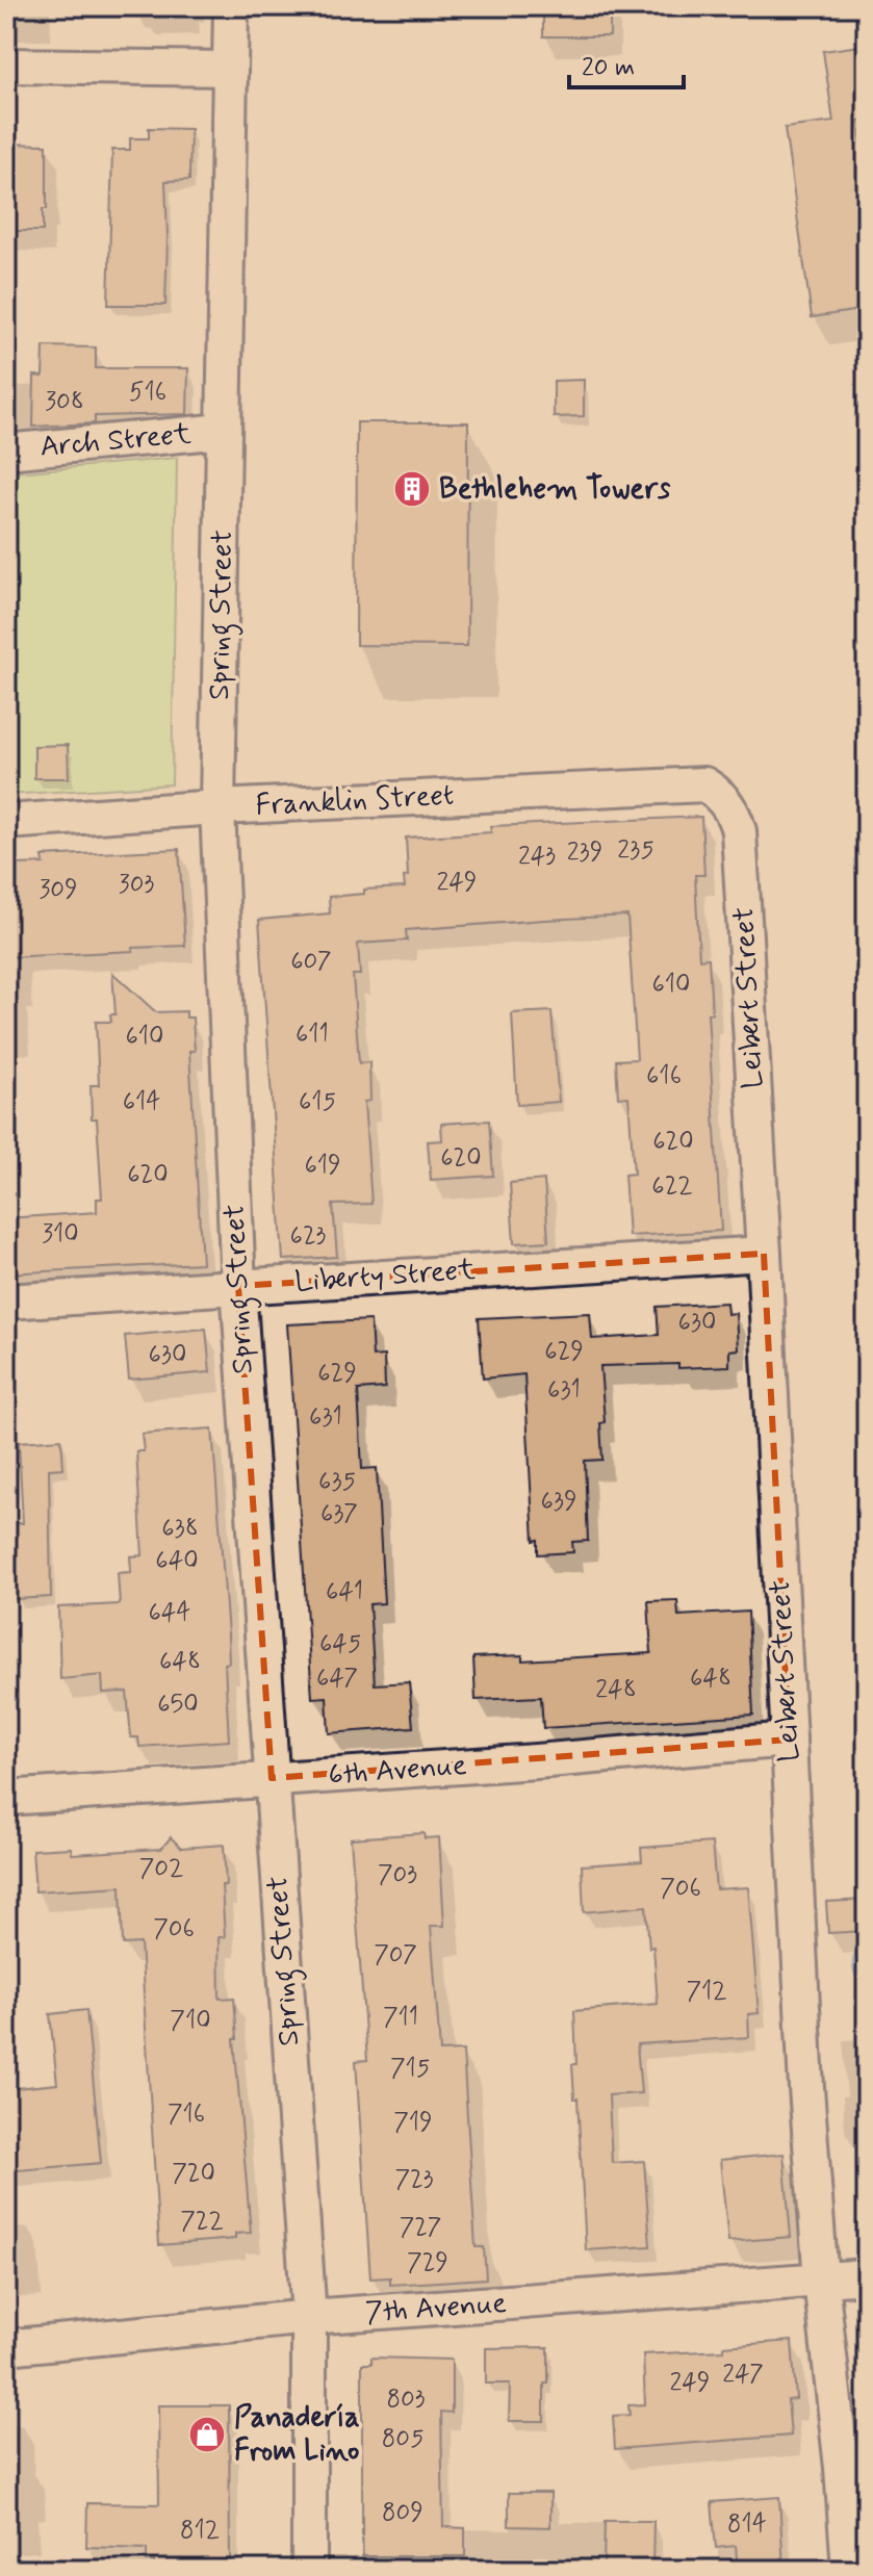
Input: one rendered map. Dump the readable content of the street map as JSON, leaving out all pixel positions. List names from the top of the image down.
{
  "streets": {
    "street": [
      "Arch Street",
      "Spring Street",
      "Franklin Street",
      "Leibert Street",
      "Liberty Street",
      "6th Avenue",
      "7th Avenue"
    ]
  },
  "crossings": [
    ["Arch Street", "Spring Street"],
    ["Spring Street", "Franklin Street"],
    ["Spring Street", "Liberty Street"],
    ["Spring Street", "6th Avenue"],
    ["Spring Street", "7th Avenue"],
    ["Franklin Street", "Leibert Street"],
    ["Leibert Street", "Liberty Street"],
    ["Leibert Street", "6th Avenue"],
    ["Leibert Street", "7th Avenue"]
  ],
  "places": {
    "building": ["Bethlehem Towers"],
    "shop": ["Panadería From Lino"]
  },
  "house_numbers": [
    "516",
    "308",
    "235",
    "239",
    "243",
    "249",
    "303",
    "309",
    "607",
    "610",
    "611",
    "610",
    "616",
    "614",
    "615",
    "620",
    "620",
    "619",
    "620",
    "622",
    "310",
    "623",
    "630",
    "629",
    "630",
    "629",
    "631",
    "631",
    "635",
    "639",
    "637",
    "638",
    "640",
    "641",
    "644",
    "645",
    "648",
    "647",
    "648",
    "248",
    "650",
    "702",
    "703",
    "706",
    "706",
    "707",
    "712",
    "711",
    "710",
    "715",
    "716",
    "719",
    "720",
    "723",
    "722",
    "727",
    "729",
    "247",
    "249",
    "803",
    "805",
    "809",
    "814",
    "812"
  ],
  "scale_bar": "20 m"
}
